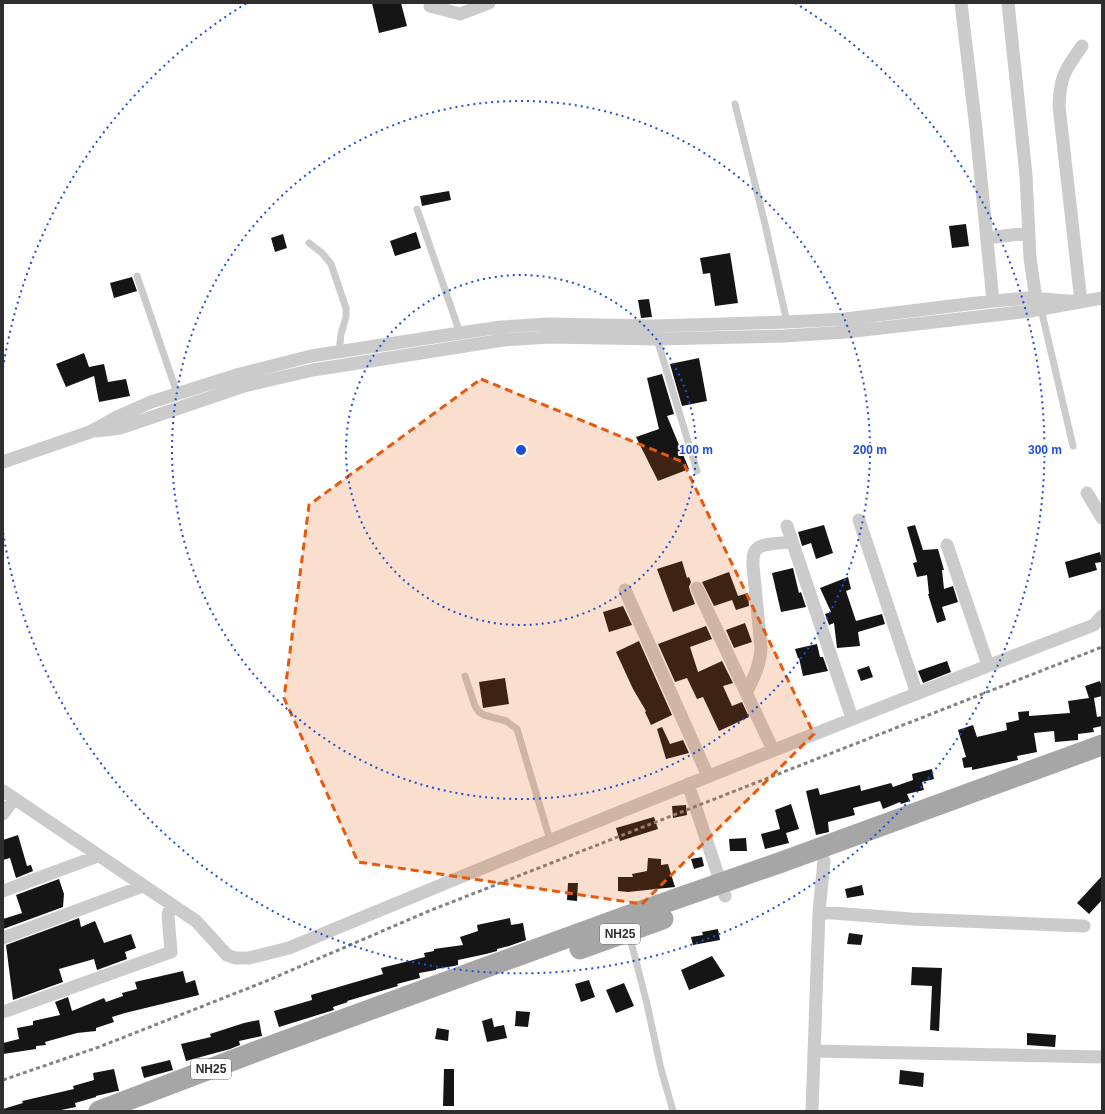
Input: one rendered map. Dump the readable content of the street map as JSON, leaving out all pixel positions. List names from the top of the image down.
{
  "streets": {
    "main road": ["NH25"]
  },
  "rings": ["100 m", "200 m", "300 m"]
}
